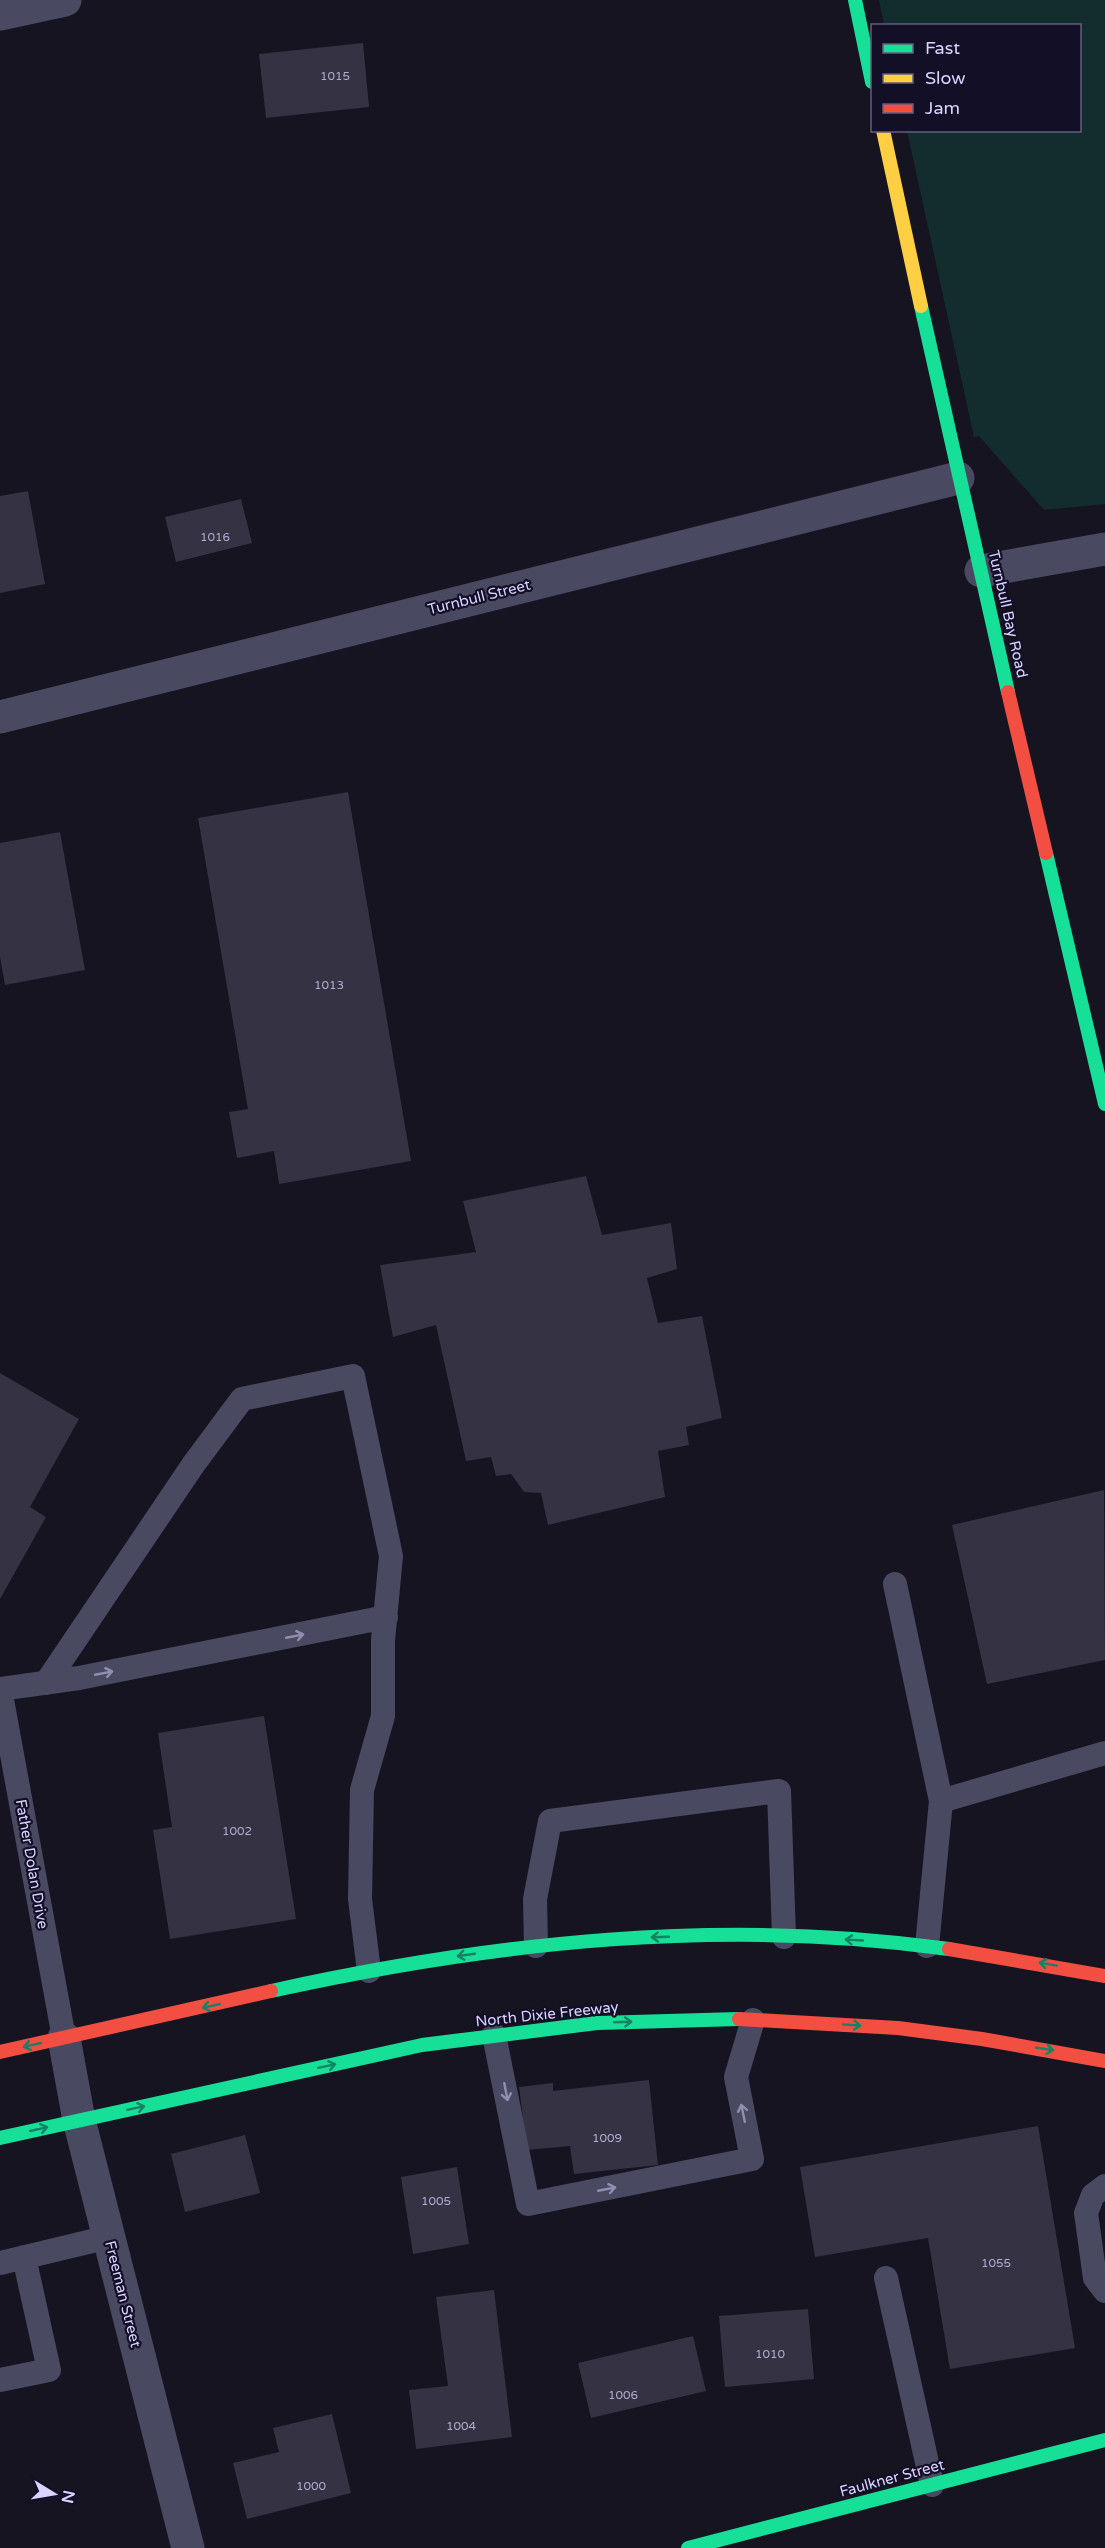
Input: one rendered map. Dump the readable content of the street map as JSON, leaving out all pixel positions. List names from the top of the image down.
{
  "streets": {
    "main road": ["Turnbull Bay Road", "North Dixie Freeway", "Faulkner Street"],
    "street": ["Turnbull Street", "Freeman Street"],
    "lane": ["Father Dolan Drive"]
  },
  "crossings": [
    ["Turnbull Street", "Turnbull Bay Road"],
    ["Father Dolan Drive", "Freeman Street"],
    ["North Dixie Freeway", "Freeman Street"]
  ],
  "house_numbers": [
    "1015",
    "1016",
    "1013",
    "1002",
    "1009",
    "1005",
    "1055",
    "1010",
    "1006",
    "1004",
    "1000"
  ],
  "legend": ["Fast", "Slow", "Jam"],
  "north": "right"
}
